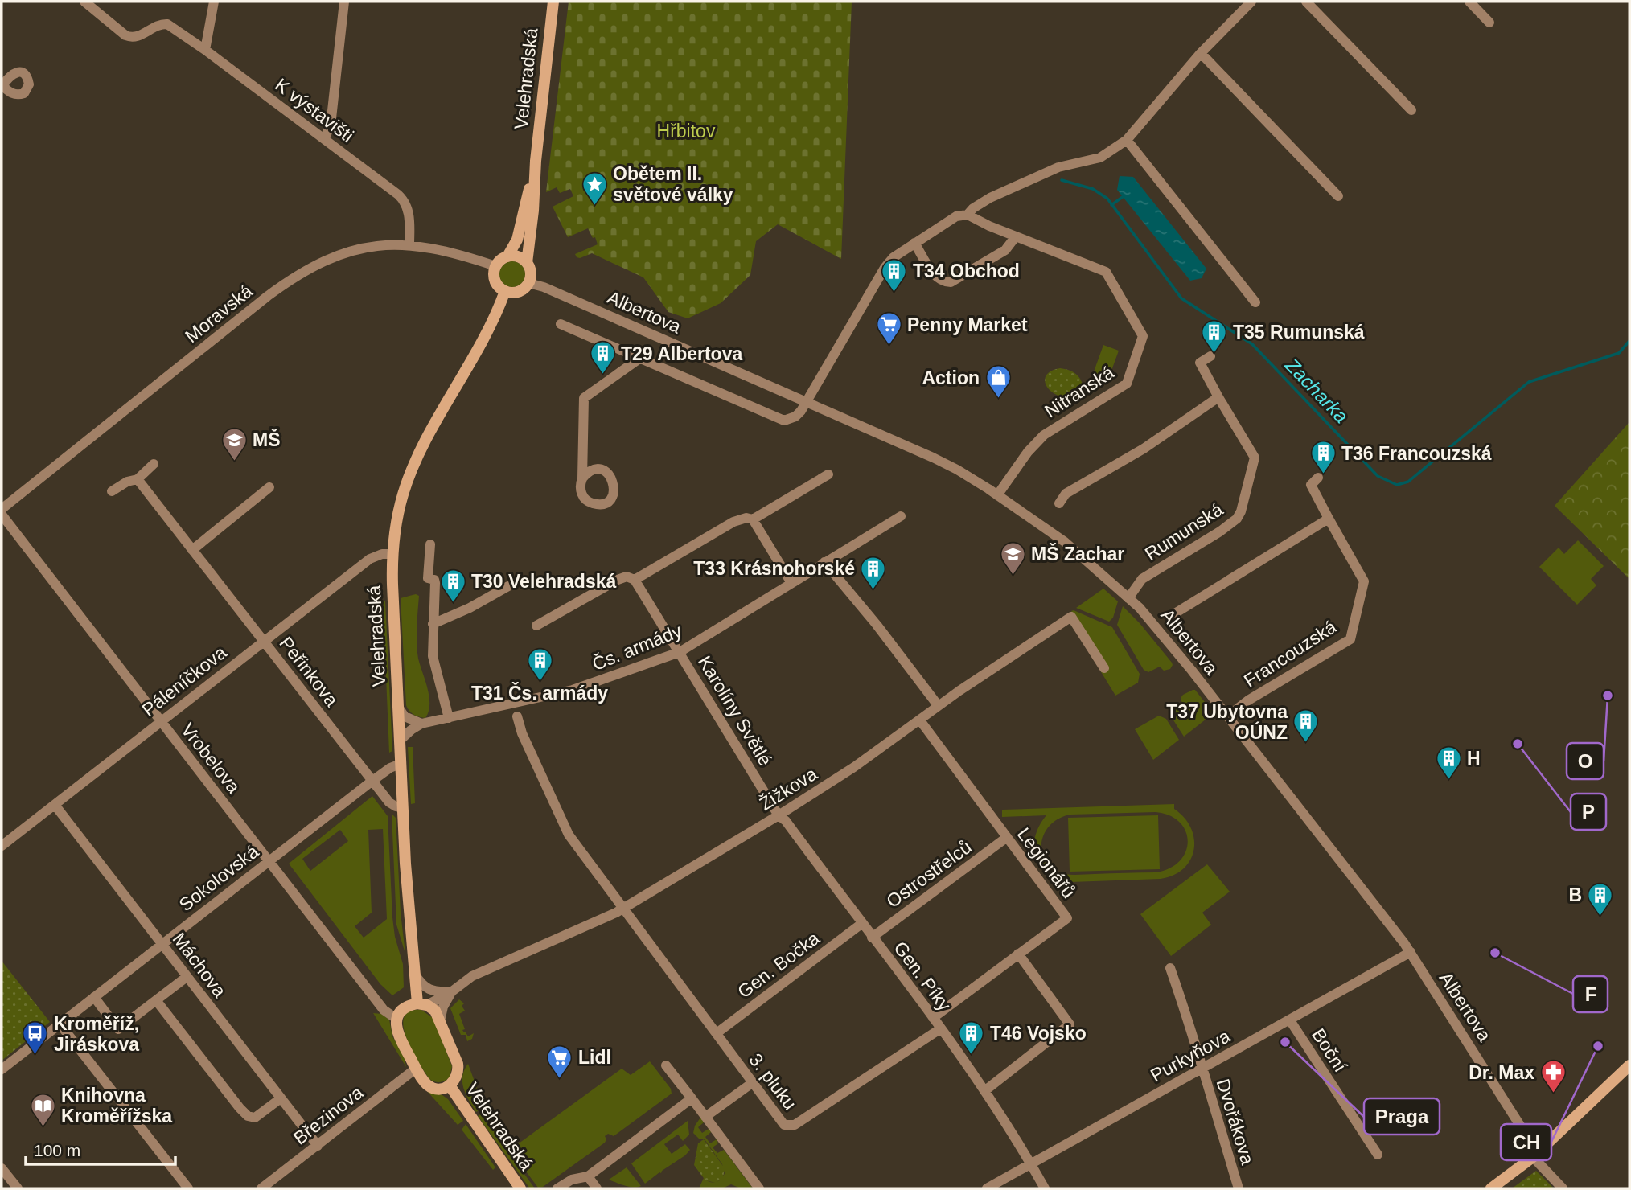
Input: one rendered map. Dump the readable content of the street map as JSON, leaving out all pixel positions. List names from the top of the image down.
{
  "streets": {
    "main road": ["Velehradská"],
    "street": [
      "K výstavišti",
      "Albertova",
      "Moravská",
      "Nitranská",
      "Rumunská",
      "Čs. armády",
      "Francouzská",
      "Peřinkova",
      "Páleníčkova",
      "Karolíny Světlé",
      "Vrobelova",
      "Žižkova",
      "Legionářů",
      "Ostrostřelců",
      "Sokolovská",
      "Máchova",
      "Gen. Bočka",
      "Gen. Píky",
      "Boční",
      "Purkyňova",
      "3. pluku",
      "Březinova",
      "Dvořákova"
    ]
  },
  "crossings": [
    ["Velehradská", "Albertova"],
    ["Velehradská", "Moravská"],
    ["Velehradská", "Peřinkova"],
    ["Velehradská", "Páleníčkova"],
    ["Velehradská", "Vrobelova"],
    ["Velehradská", "Žižkova"],
    ["Velehradská", "Sokolovská"],
    ["Velehradská", "Březinova"],
    ["K výstavišti", "Moravská"],
    ["Albertova", "Moravská"],
    ["Albertova", "Nitranská"],
    ["Albertova", "Rumunská"],
    ["Albertova", "Francouzská"],
    ["Albertova", "Purkyňova"],
    ["Čs. armády", "Karolíny Světlé"],
    ["Peřinkova", "Páleníčkova"],
    ["Peřinkova", "Sokolovská"],
    ["Páleníčkova", "Vrobelova"],
    ["Páleníčkova", "Máchova"],
    ["Karolíny Světlé", "Žižkova"],
    ["Karolíny Světlé", "Gen. Píky"],
    ["Vrobelova", "Sokolovská"],
    ["Žižkova", "Legionářů"],
    ["Žižkova", "Gen. Píky"],
    ["Žižkova", "3. pluku"],
    ["Legionářů", "Ostrostřelců"],
    ["Legionářů", "Gen. Píky"],
    ["Ostrostřelců", "Gen. Píky"],
    ["Sokolovská", "Máchova"],
    ["Máchova", "Březinova"],
    ["Gen. Bočka", "Gen. Píky"],
    ["Gen. Bočka", "3. pluku"],
    ["Gen. Píky", "Purkyňova"],
    ["Gen. Píky", "3. pluku"],
    ["Boční", "Purkyňova"],
    ["Purkyňova", "Dvořákova"]
  ],
  "water": ["Zacharka"],
  "parks": ["Hřbitov"],
  "places": {
    "place": ["Obětem II. světové války"],
    "building": [
      "T34 Obchod",
      "T35 Rumunská",
      "T29 Albertova",
      "T36 Francouzská",
      "T33 Krásnohorské",
      "T30 Velehradská",
      "T31 Čs. armády",
      "T37 Ubytovna OÚNZ",
      "H",
      "B",
      "T46 Vojsko"
    ],
    "supermarket": ["Penny Market", "Lidl"],
    "shop": ["Action"],
    "school or university": ["MŠ", "MŠ Zachar"],
    "other": [
      "O",
      "P",
      "F",
      "Praga",
      "CH"
    ],
    "bus stop": ["Kroměříž, Jiráskova"],
    "pharmacy": ["Dr. Max"],
    "library": ["Knihovna Kroměřížska"]
  },
  "scale_bar": "100 m"
}
